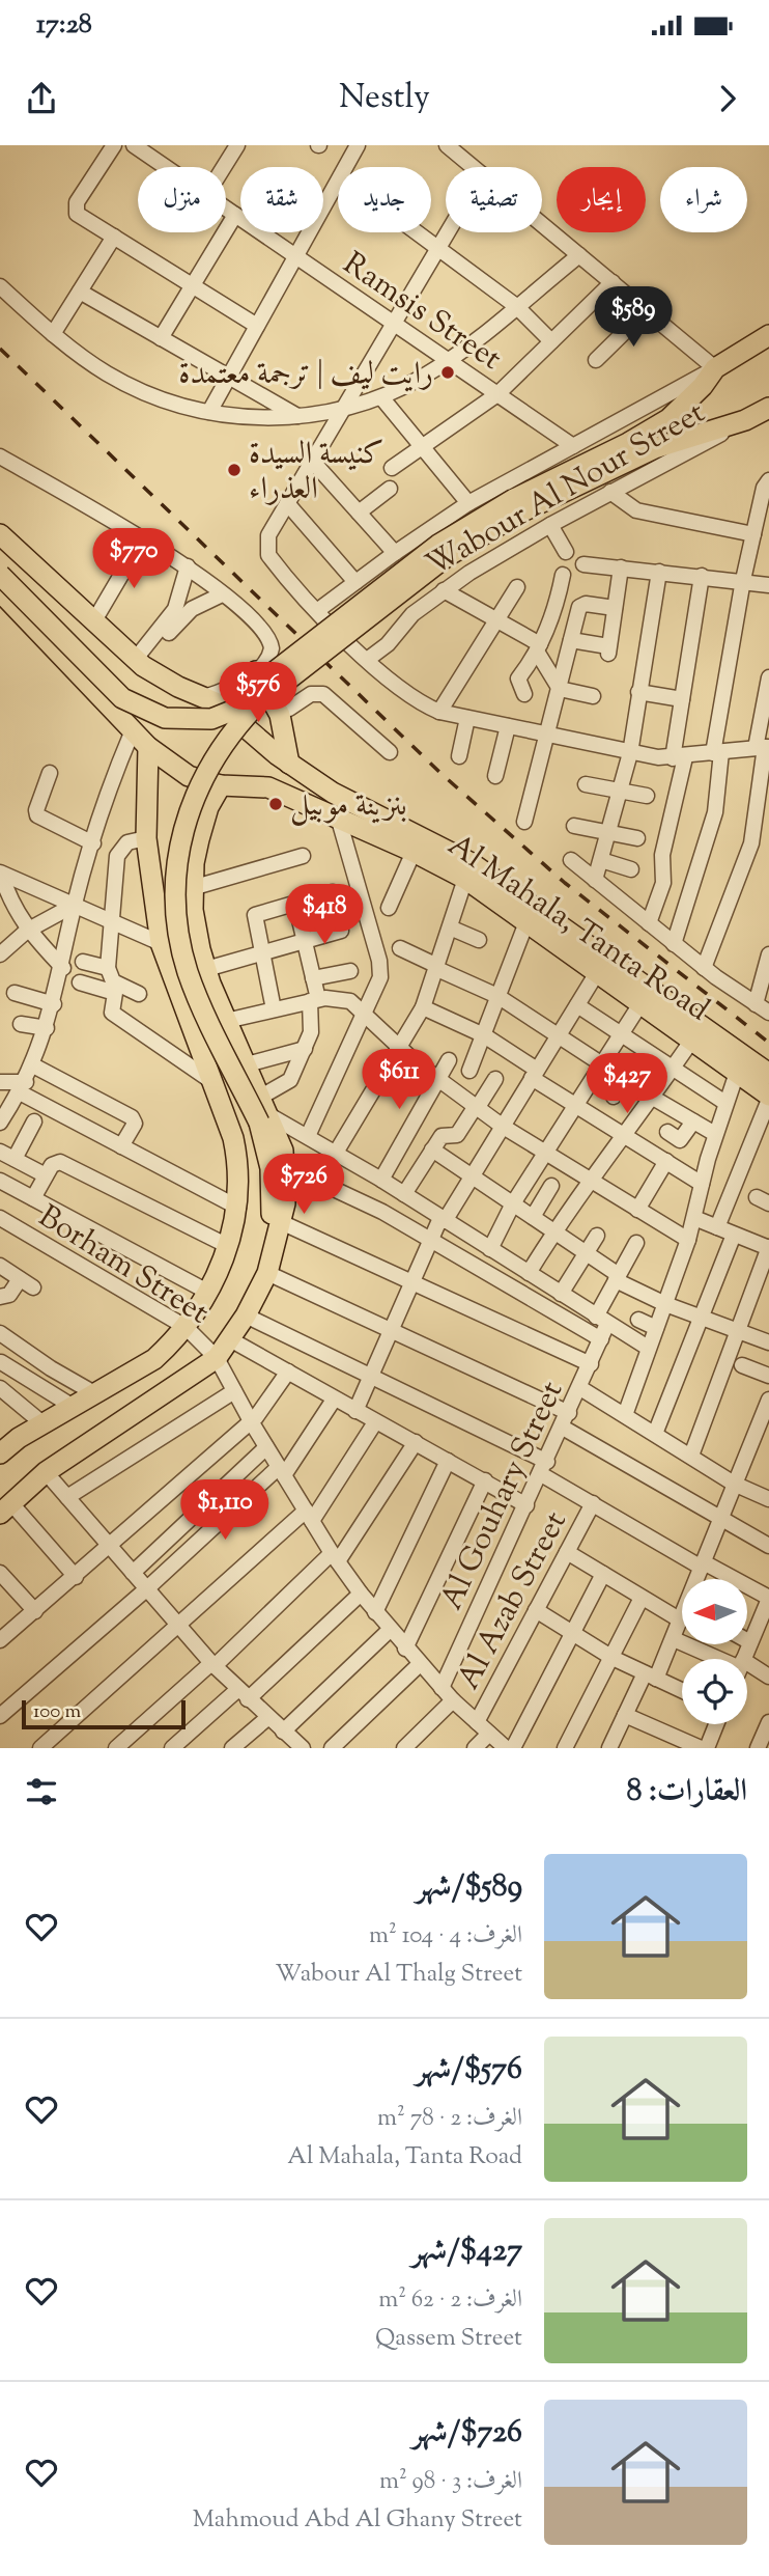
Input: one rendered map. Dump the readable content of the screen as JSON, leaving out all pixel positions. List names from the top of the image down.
{
  "streets": {
    "main road": ["Wabour Al Nour Street", "Al Mahala, Tanta Road"],
    "street": [
      "Ramsis Street",
      "Borham Street",
      "Al Gouhary Street",
      "Al Azab Street"
    ]
  },
  "crossings": [
    ["Ramsis Street", "Wabour Al Nour Street"],
    ["Borham Street", "Al Gouhary Street"],
    ["Borham Street", "Al Azab Street"]
  ],
  "places": ["رايت ليف | ترجمة معتمدة", "كنيسة السيدة العذراء", "بنزينة موبيل"],
  "scale_bar": "100 m",
  "north": "left",
  "page": {
    "status": "17:28",
    "header": "Nestly",
    "chip": [
      "شراء",
      "إيجار",
      "تصفية",
      "جديد",
      "شقة",
      "منزل"
    ],
    "price": [
      "$589",
      "$770",
      "$576",
      "$418",
      "$611",
      "$427",
      "$726",
      "$1,110"
    ],
    "scale": "100 m",
    "heading": "العقارات: 8",
    "list": [
      {
        "name": "$589/شهر",
        "note": "الغرف: 4 · 104 m² · Wabour Al Thalg Street"
      },
      {
        "name": "$576/شهر",
        "note": "الغرف: 2 · 78 m² · Al Mahala, Tanta Road"
      },
      {
        "name": "$427/شهر",
        "note": "الغرف: 2 · 62 m² · Qassem Street"
      },
      {
        "name": "$726/شهر",
        "note": "الغرف: 3 · 98 m² · Mahmoud Abd Al Ghany Street"
      }
    ]
  }
}
